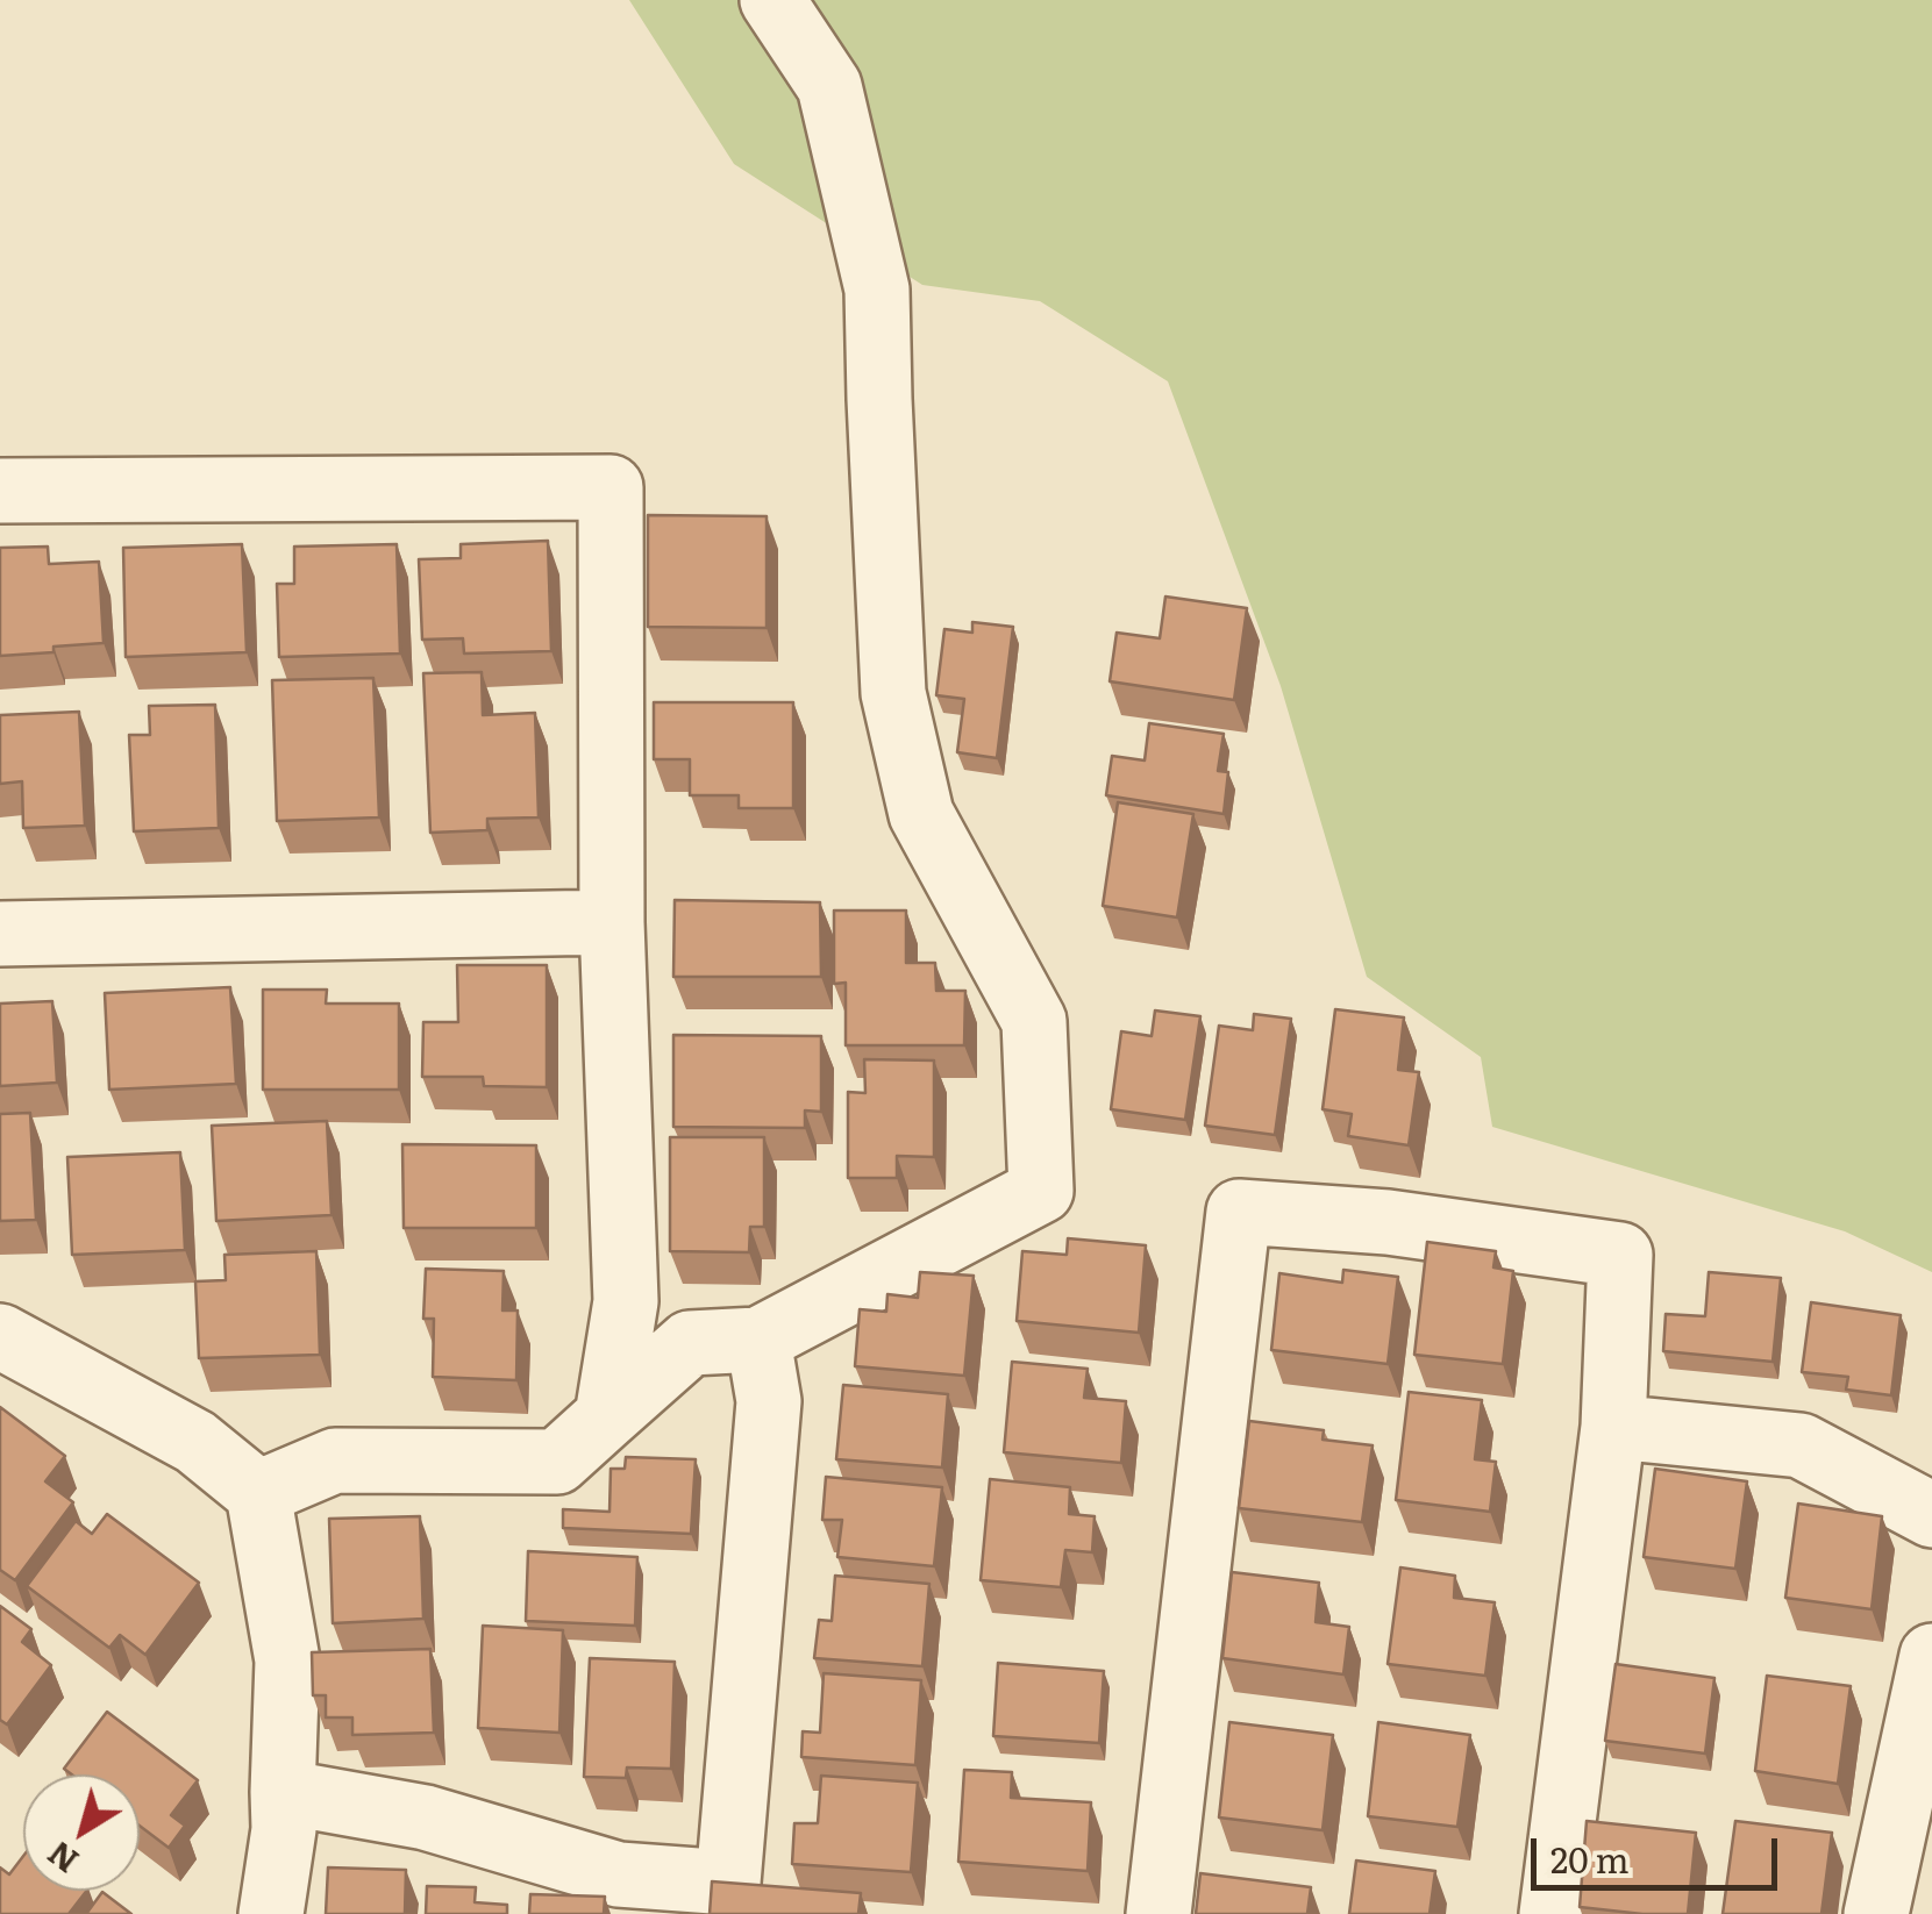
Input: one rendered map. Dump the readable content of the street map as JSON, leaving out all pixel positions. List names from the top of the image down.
{
  "scale_bar": "20 m",
  "north": "bottom left"
}
